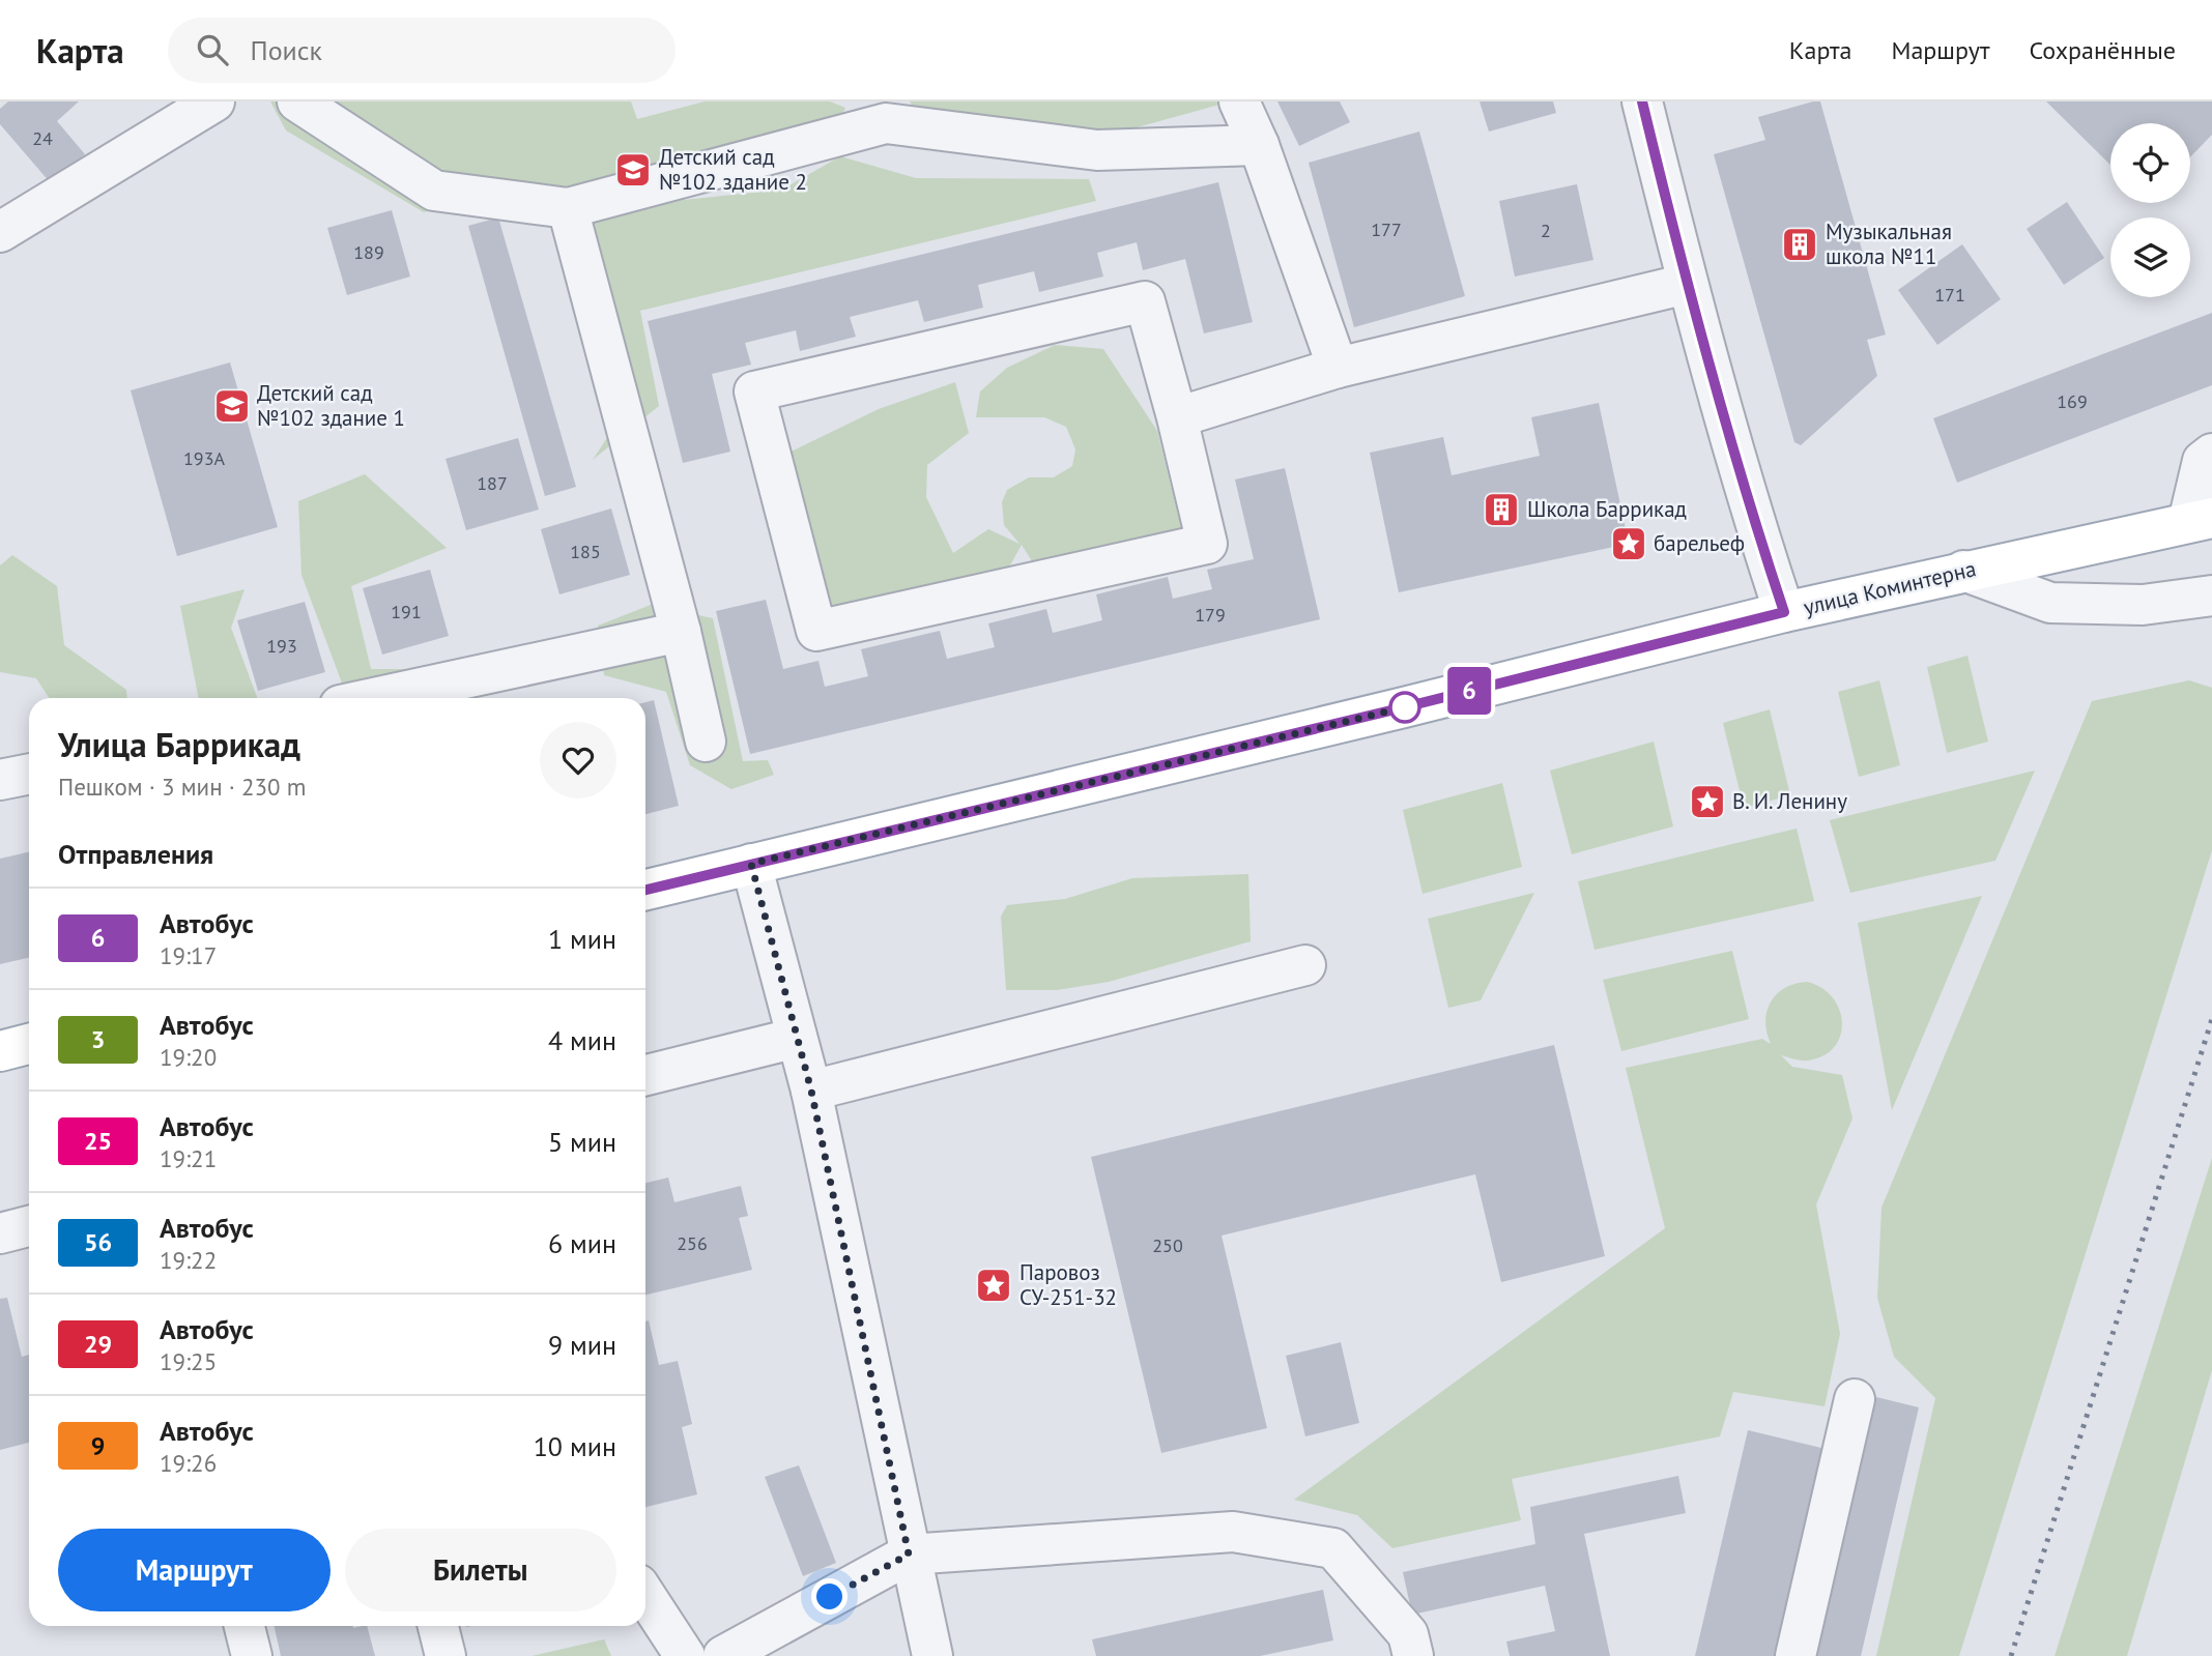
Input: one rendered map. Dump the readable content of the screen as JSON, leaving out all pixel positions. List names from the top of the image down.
{
  "streets": {
    "main road": ["улица Коминтерна"]
  },
  "places": {
    "school or university": ["Детский сад №102 здание 2", "Детский сад №102 здание 1"],
    "building": ["Музыкальная школа №11", "Школа Баррикад"],
    "place": ["барельеф", "В. И. Ленину", "Паровоз СУ-251-32"]
  },
  "lines": ["bus line 6"],
  "house_numbers": [
    "24",
    "177",
    "2",
    "189",
    "171",
    "169",
    "193А",
    "187",
    "185",
    "191",
    "179",
    "193",
    "256",
    "250"
  ],
  "page": {
    "header": "Карта",
    "search": "Поиск",
    "nav": ["Карта", "Маршрут", "Сохранённые"],
    "on_map": "6",
    "heading": [
      ["Улица Баррикад", "Пешком · 3 мин · 230 m"],
      "Отправления"
    ],
    "list": [
      {
        "mark": "6",
        "name": "Автобус",
        "note": "19:17",
        "value": "1 мин"
      },
      {
        "mark": "3",
        "name": "Автобус",
        "note": "19:20",
        "value": "4 мин"
      },
      {
        "mark": "25",
        "name": "Автобус",
        "note": "19:21",
        "value": "5 мин"
      },
      {
        "mark": "56",
        "name": "Автобус",
        "note": "19:22",
        "value": "6 мин"
      },
      {
        "mark": "29",
        "name": "Автобус",
        "note": "19:25",
        "value": "9 мин"
      },
      {
        "mark": "9",
        "name": "Автобус",
        "note": "19:26",
        "value": "10 мин"
      }
    ],
    "buttons": ["Маршрут", "Билеты"]
  }
}
